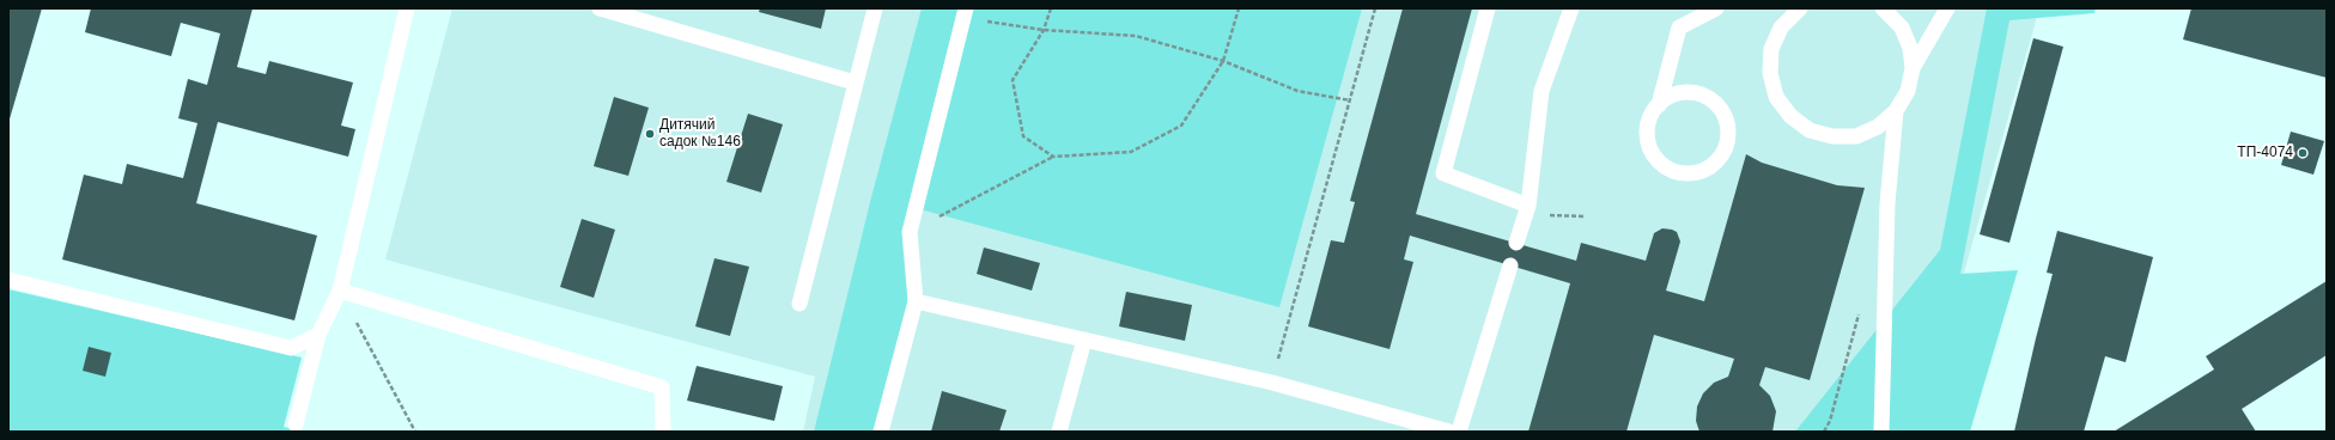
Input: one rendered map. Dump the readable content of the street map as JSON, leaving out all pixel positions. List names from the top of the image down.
{
  "places": ["Дитячий садок №146", "ТП-4074"]
}
